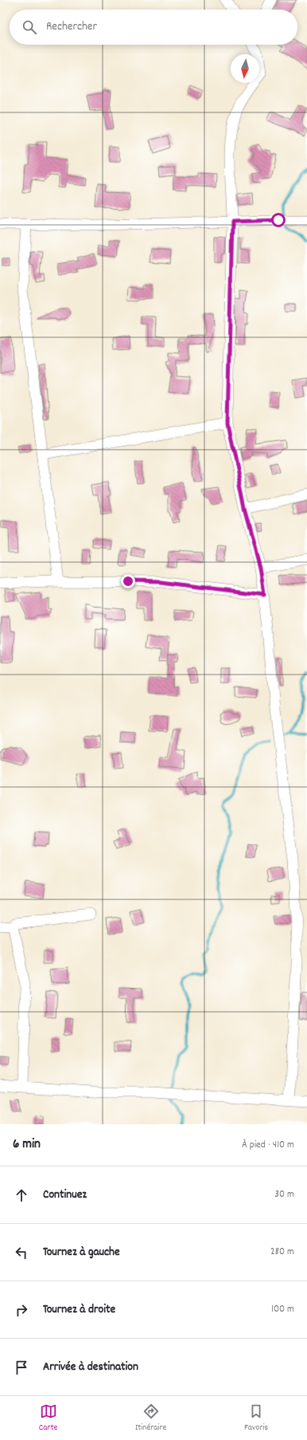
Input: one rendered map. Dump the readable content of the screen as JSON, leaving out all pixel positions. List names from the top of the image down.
{
  "north": "bottom",
  "page": {
    "search": "Rechercher",
    "heading": ["6 min", "À pied · 410 m"],
    "list": [
      ["Continuez", "30 m"],
      ["Tournez à gauche", "280 m"],
      ["Tournez à droite", "100 m"],
      "Arrivée à destination"
    ],
    "nav": ["Carte", "Itinéraire", "Favoris"]
  }
}
